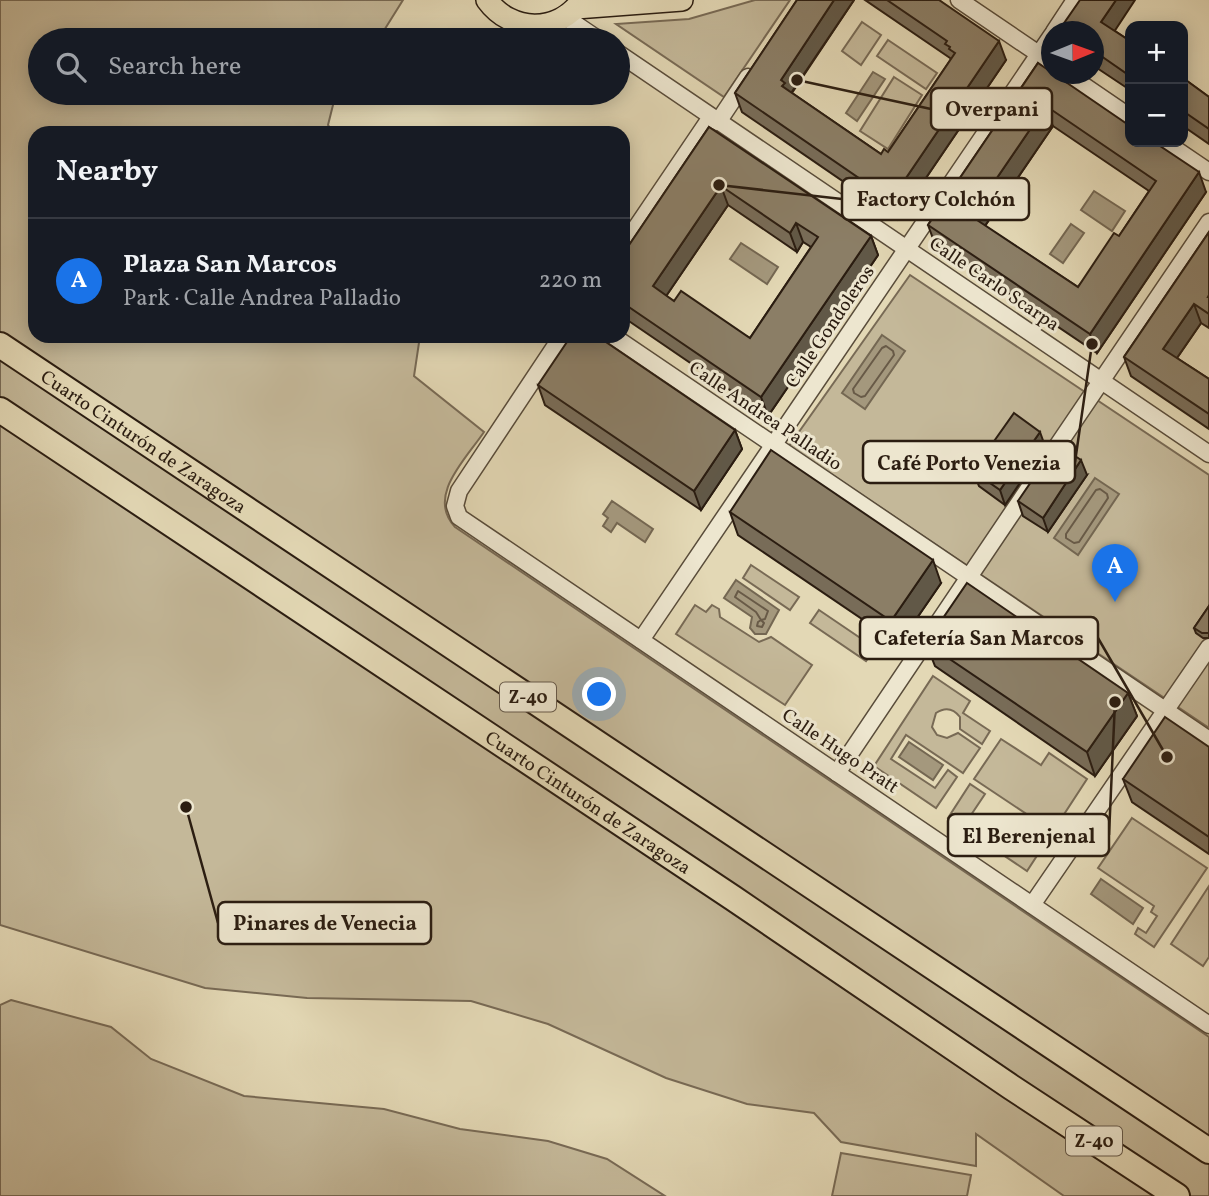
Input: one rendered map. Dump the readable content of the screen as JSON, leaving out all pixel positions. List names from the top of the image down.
{
  "streets": {
    "highway": ["Cuarto Cinturón de Zaragoza", "Z-40"],
    "street": [
      "Calle Carlo Scarpa",
      "Calle Gondoleros",
      "Calle Andrea Palladio",
      "Calle Hugo Pratt"
    ]
  },
  "crossings": [
    ["Calle Carlo Scarpa", "Calle Gondoleros"],
    ["Calle Gondoleros", "Calle Andrea Palladio"],
    ["Calle Gondoleros", "Calle Hugo Pratt"]
  ],
  "places": [
    "Overpani",
    "Factory Colchón",
    "Café Porto Venezia",
    "El Berenjenal",
    "Cafetería San Marcos",
    "Pinares de Venecia"
  ],
  "north": "right",
  "page": {
    "map_buttons": ["+", "−"],
    "search": "Search here",
    "heading": "Nearby",
    "list": [
      {
        "mark": "A",
        "name": "Plaza San Marcos",
        "note": "Park · Calle Andrea Palladio",
        "value": "220 m"
      }
    ],
    "pins": "A"
  }
}
